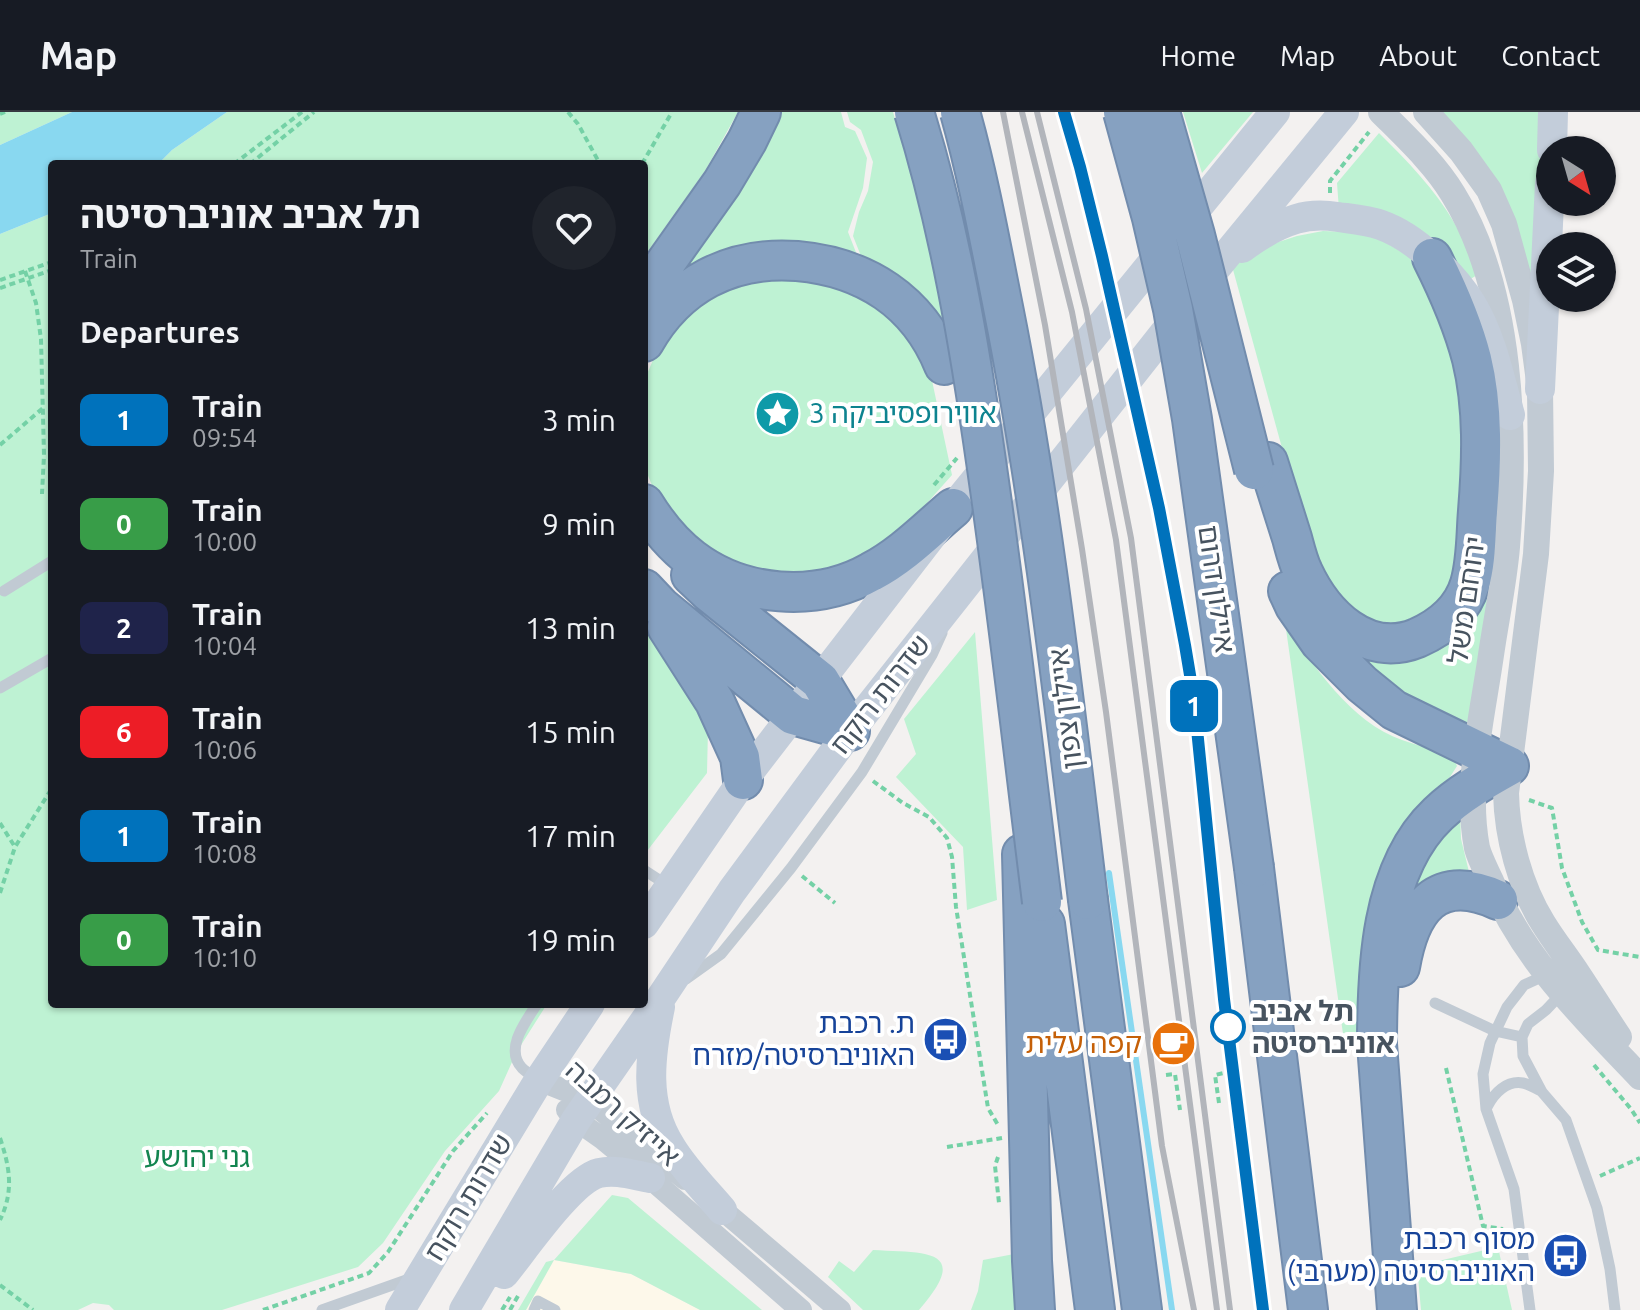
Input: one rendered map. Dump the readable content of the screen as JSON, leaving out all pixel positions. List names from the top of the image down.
{
  "streets": {
    "highway": ["איילון דרום", "איילון צפון"],
    "main road": ["שדרות רוקח"],
    "street": ["ירוחם משל", "אייזיק רמבה"]
  },
  "crossings": [
    ["שדרות רוקח", "אייזיק רמבה"]
  ],
  "parks": ["גני יהושע"],
  "places": {
    "place": ["אווירופסיביקה 3"],
    "other": ["תל אביב אוניברסיטה"],
    "bus stop": ["ת. רכבת האוניברסיטה/מזרח", "מסוף רכבת האוניברסיטה (מערבי)"],
    "cafe": ["קפה עלית"]
  },
  "north": "bottom right",
  "page": {
    "header": "Map",
    "nav": [
      "Home",
      "Map",
      "About",
      "Contact"
    ],
    "on_map": "1",
    "heading": [
      ["תל אביב אוניברסיטה", "Train"],
      "Departures"
    ],
    "list": [
      {
        "mark": "1",
        "name": "Train",
        "note": "09:54",
        "value": "3 min"
      },
      {
        "mark": "0",
        "name": "Train",
        "note": "10:00",
        "value": "9 min"
      },
      {
        "mark": "2",
        "name": "Train",
        "note": "10:04",
        "value": "13 min"
      },
      {
        "mark": "6",
        "name": "Train",
        "note": "10:06",
        "value": "15 min"
      },
      {
        "mark": "1",
        "name": "Train",
        "note": "10:08",
        "value": "17 min"
      },
      {
        "mark": "0",
        "name": "Train",
        "note": "10:10",
        "value": "19 min"
      }
    ]
  }
}
